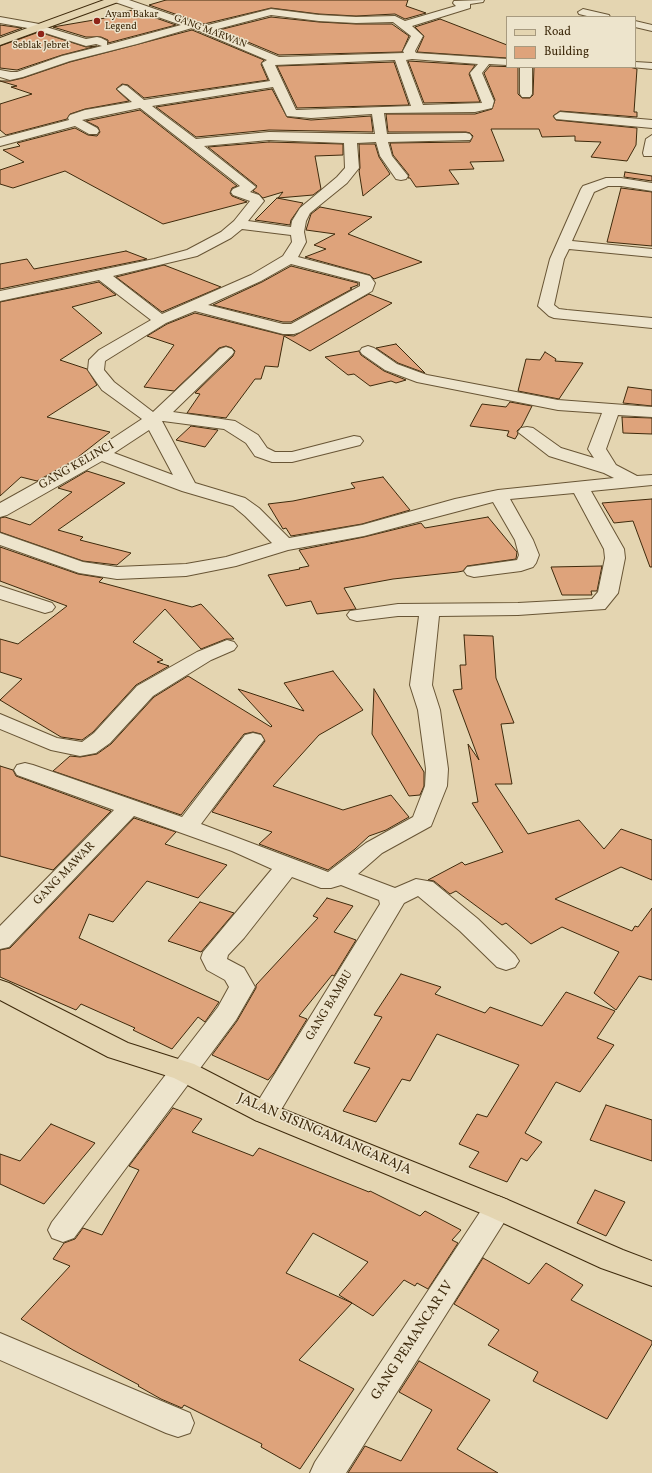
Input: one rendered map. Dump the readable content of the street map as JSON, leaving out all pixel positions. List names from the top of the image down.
{
  "streets": {
    "main road": ["JALAN SISINGAMANGARAJA"],
    "street": [
      "GANG MARWAN",
      "GANG KELINCI",
      "GANG MAWAR",
      "GANG BAMBU",
      "GANG PEMANCAR IV"
    ]
  },
  "crossings": [
    ["GANG BAMBU", "JALAN SISINGAMANGARAJA"],
    ["JALAN SISINGAMANGARAJA", "GANG PEMANCAR IV"]
  ],
  "places": ["Ayam Bakar Legend", "Seblak Jebret"],
  "legend": ["Road", "Building"]
}
